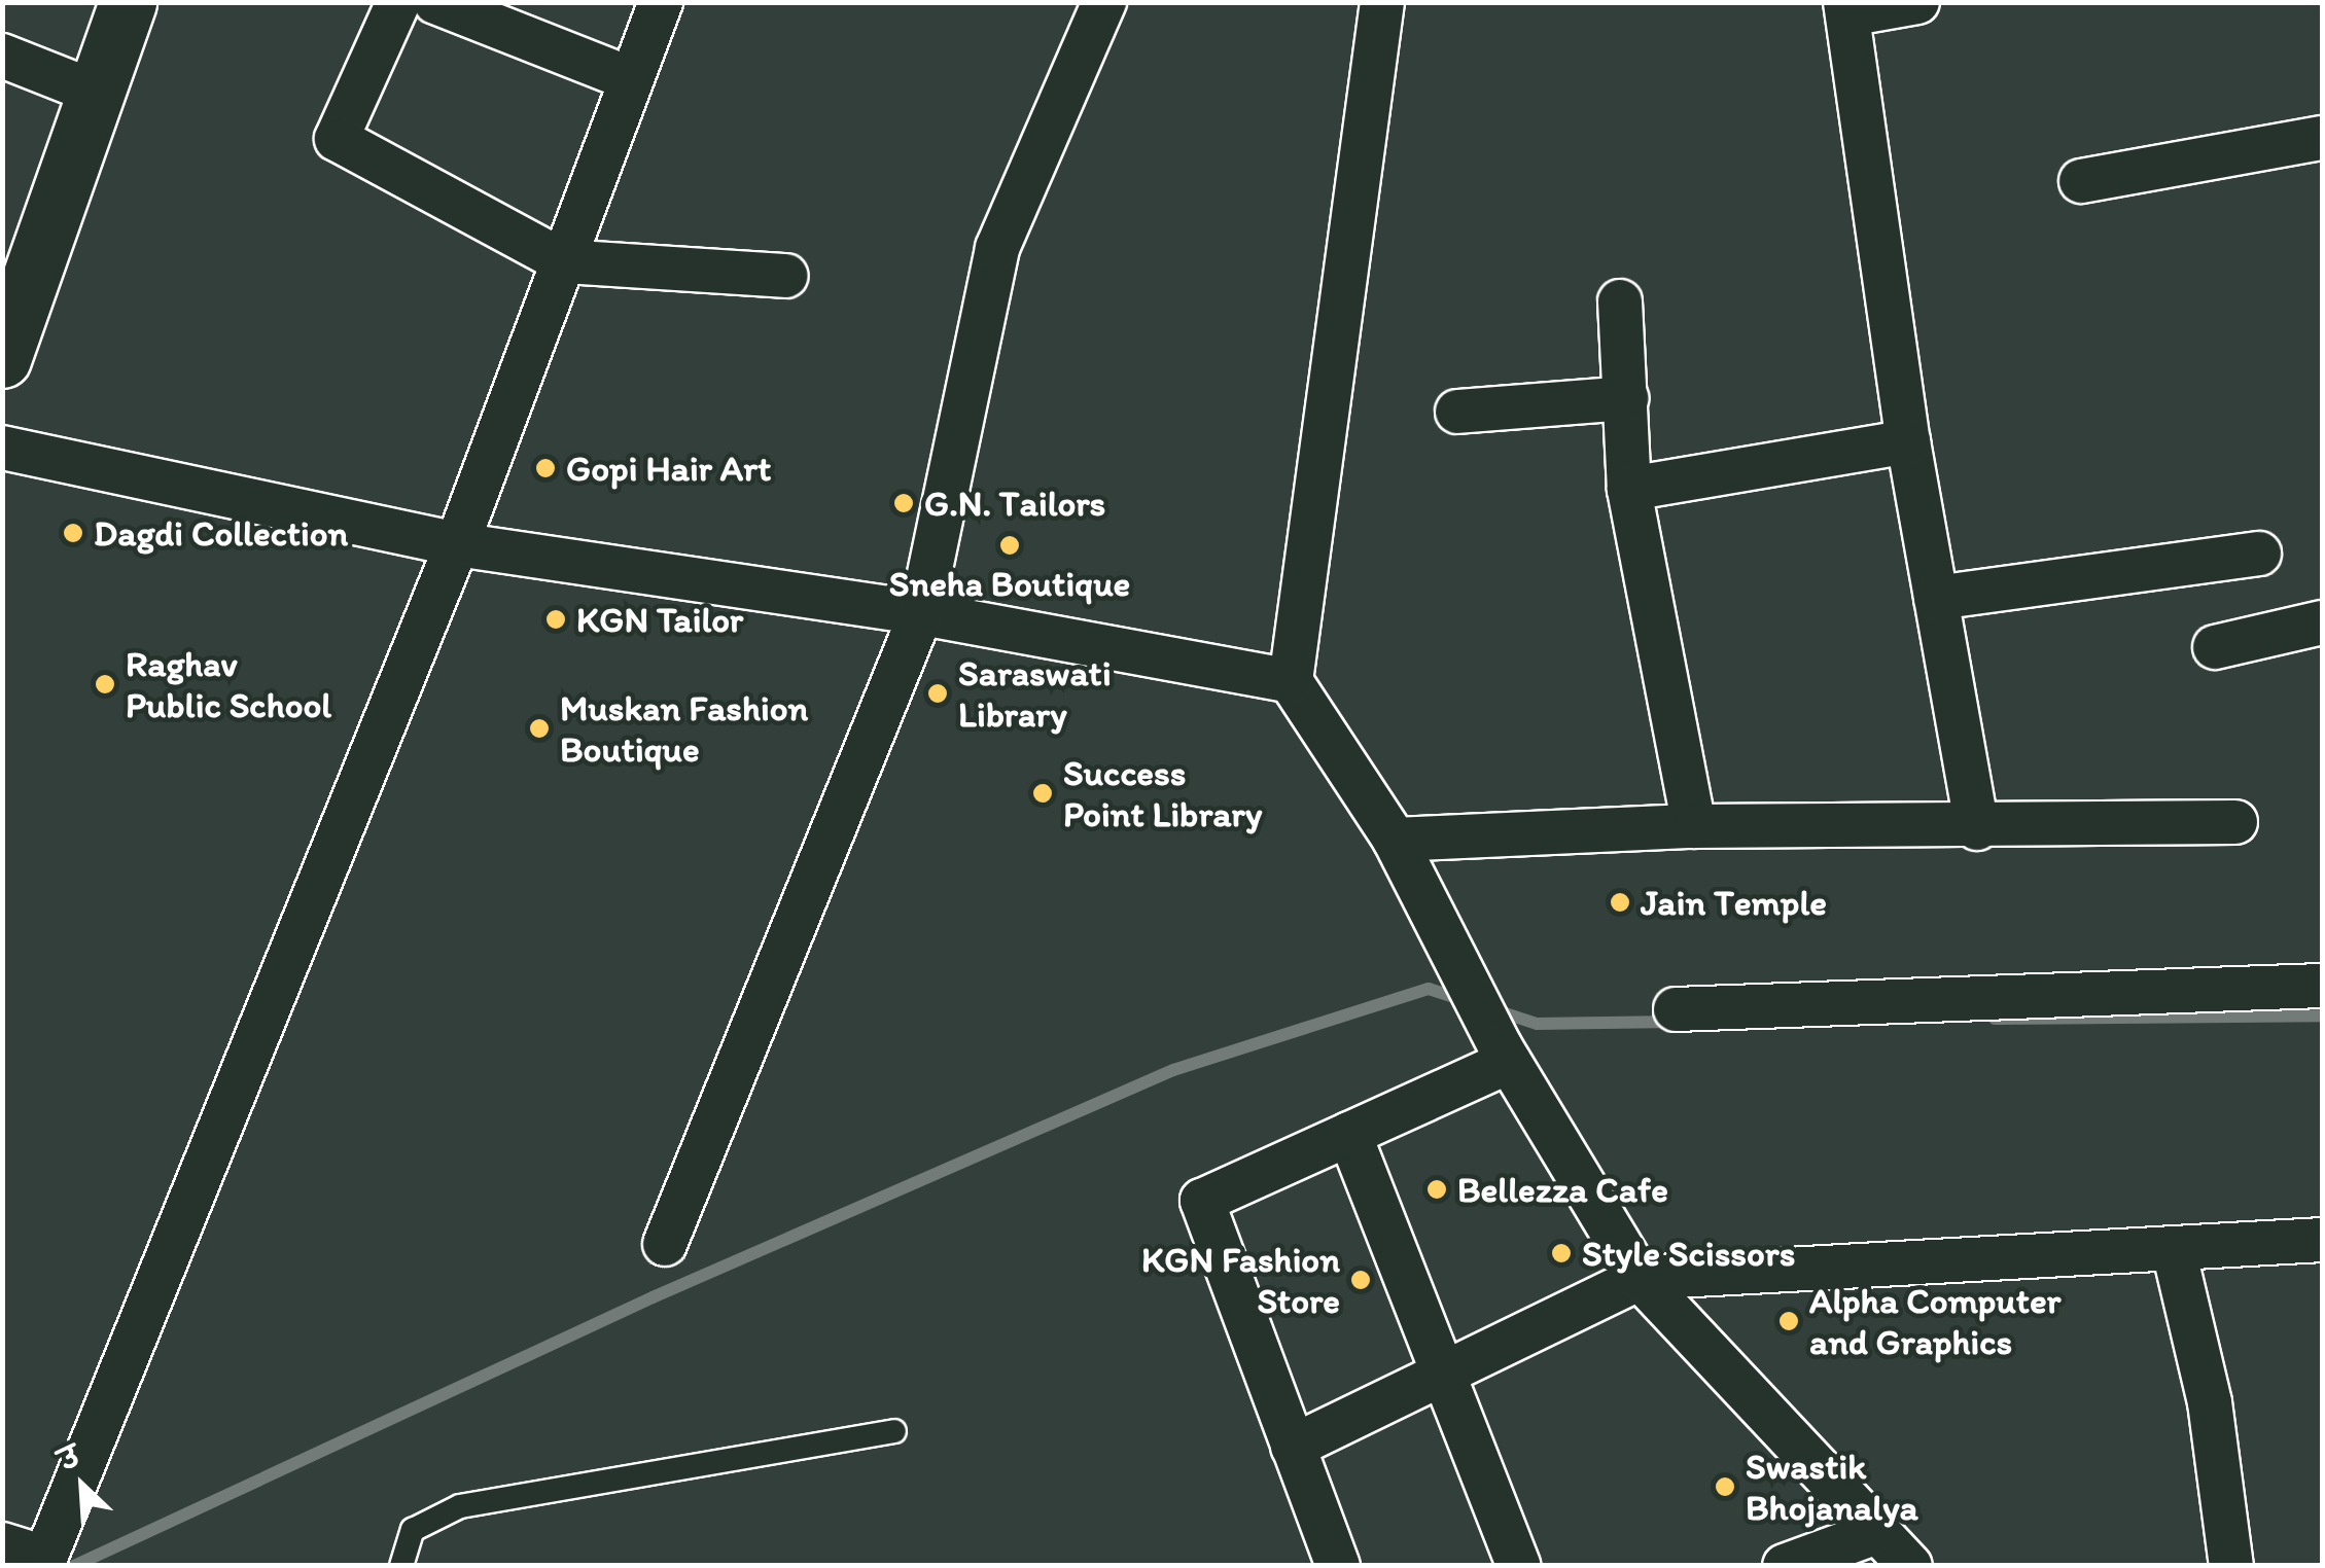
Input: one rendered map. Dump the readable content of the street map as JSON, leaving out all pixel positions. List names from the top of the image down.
{
  "places": [
    "Gopi Hair Art",
    "G.N. Tailors",
    "Dagdi Collection",
    "Sneha Boutique",
    "KGN Tailor",
    "Raghav Public School",
    "Saraswati Library",
    "Muskan Fashion Boutique",
    "Success Point Library",
    "Jain Temple",
    "Bellezza Cafe",
    "Style Scissors",
    "KGN Fashion Store",
    "Alpha Computer and Graphics",
    "Swastik Bhojanalya"
  ],
  "north": "top left"
}
